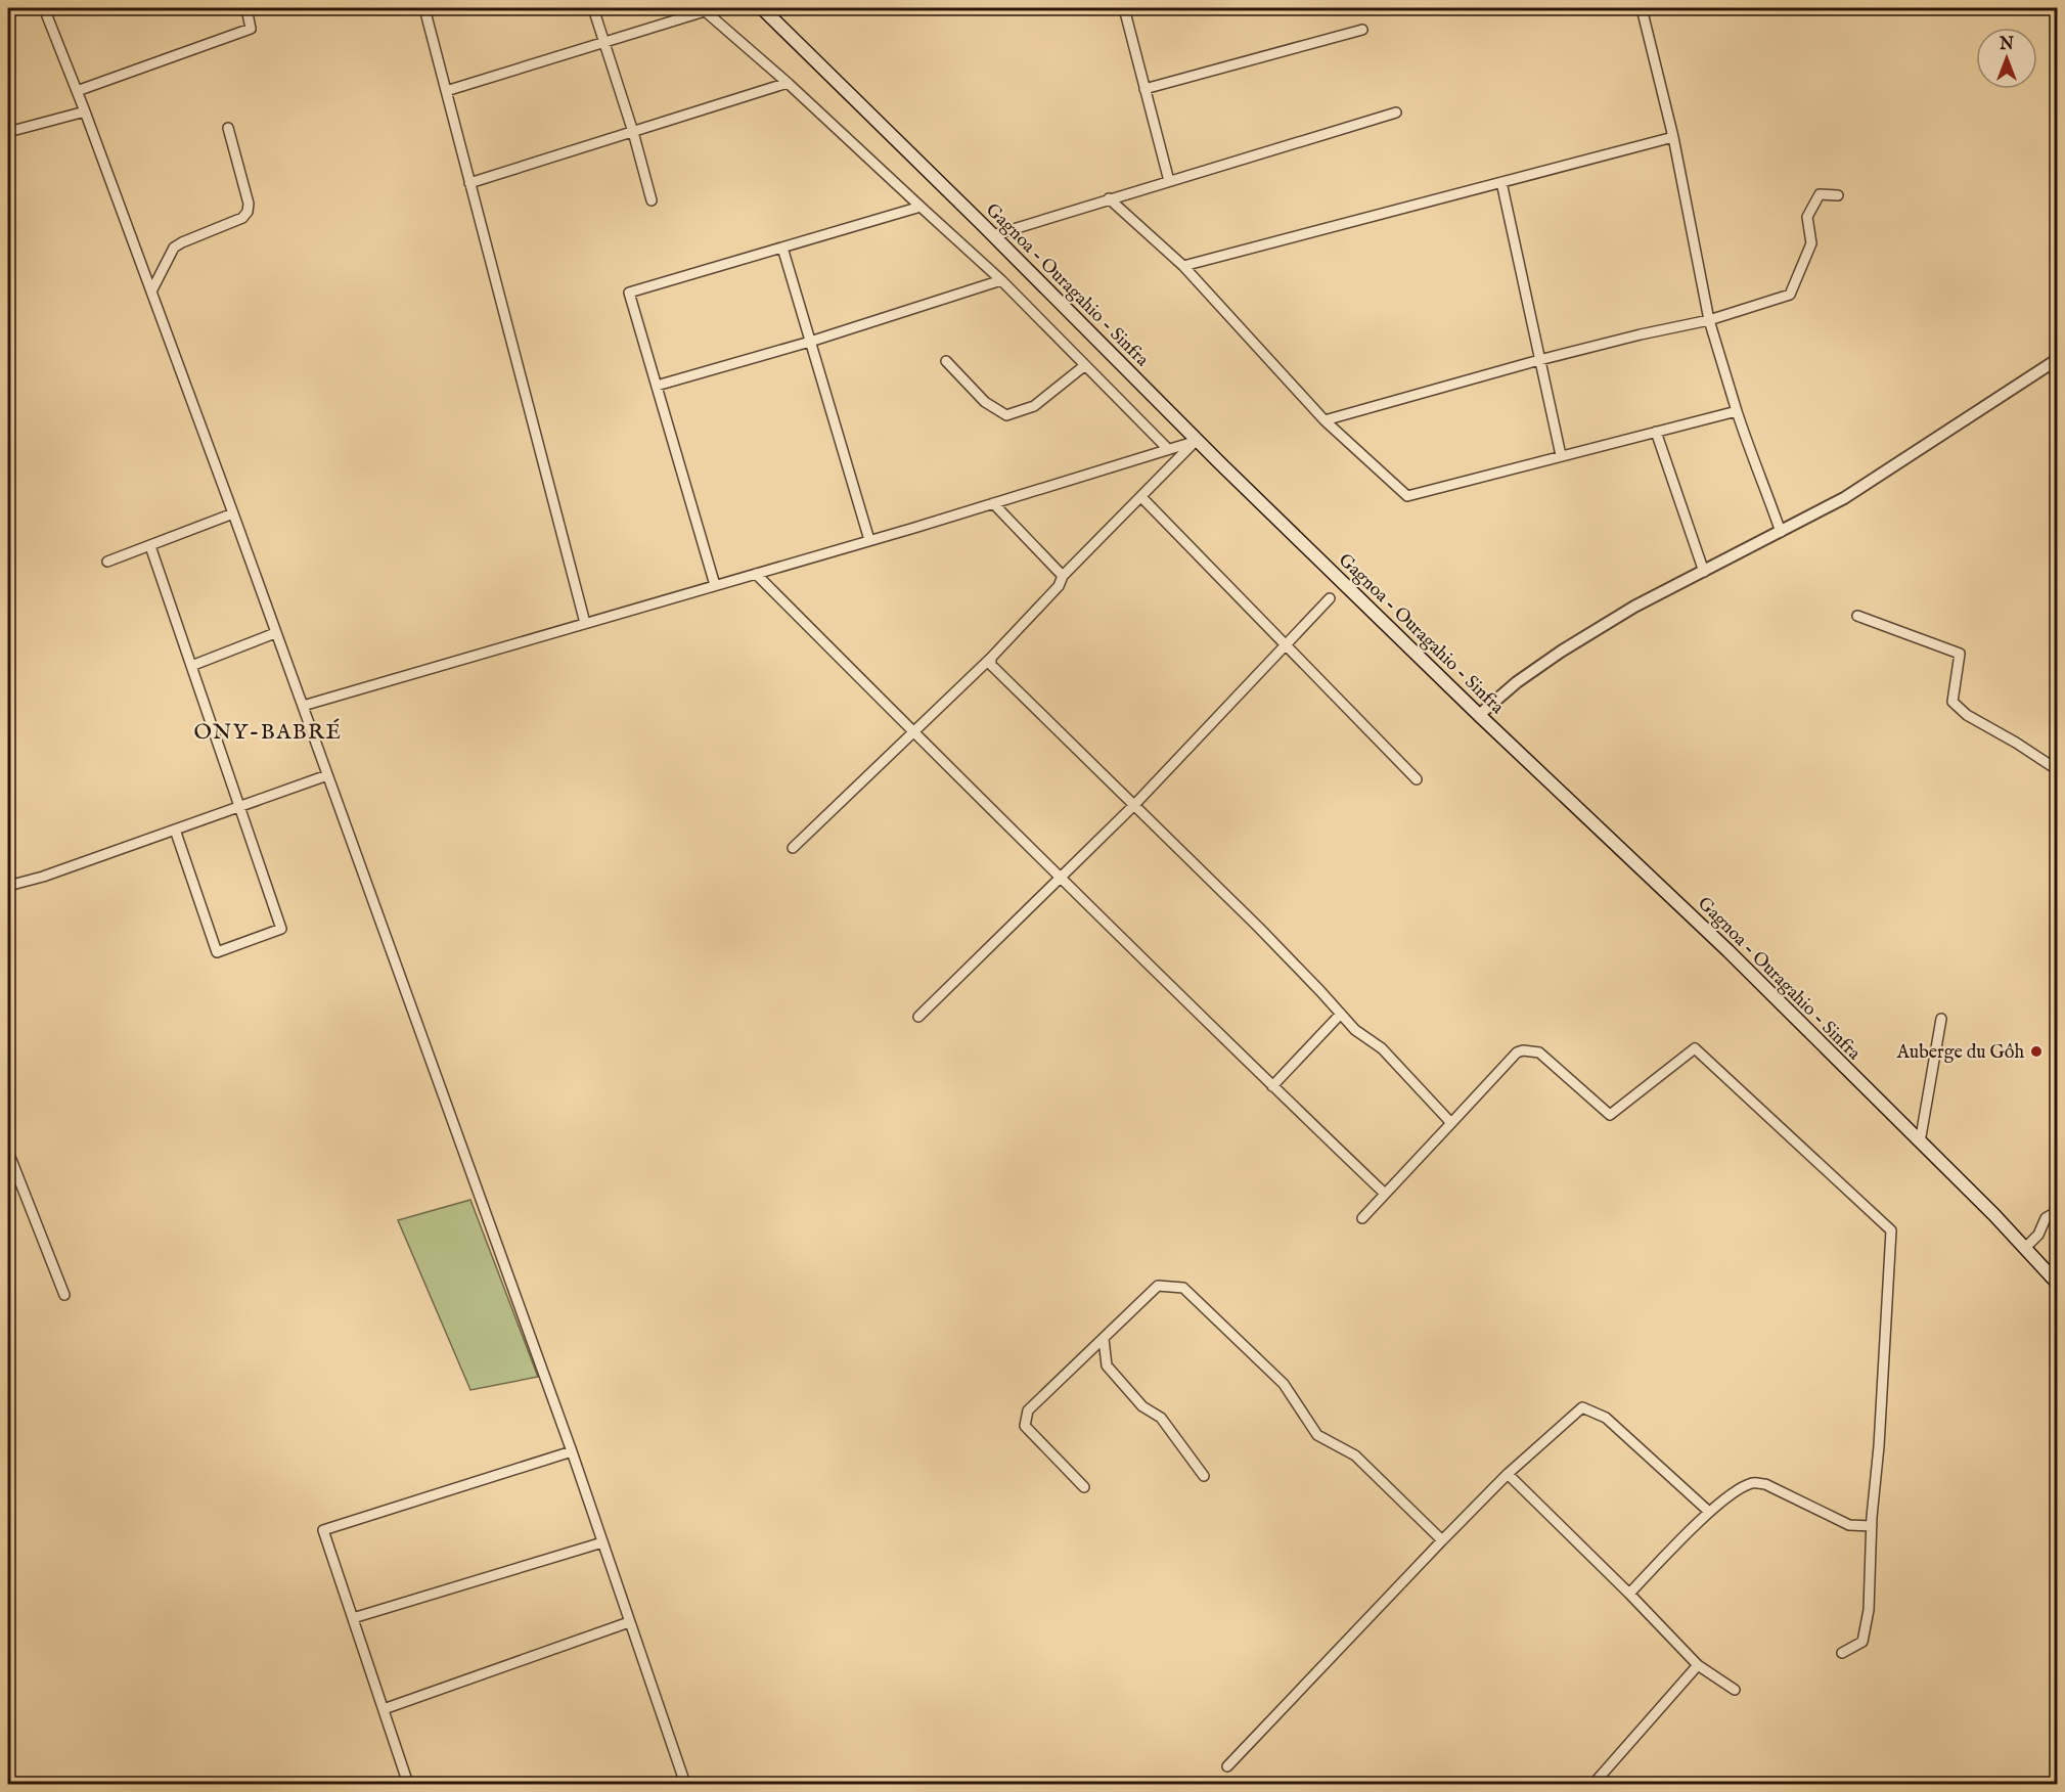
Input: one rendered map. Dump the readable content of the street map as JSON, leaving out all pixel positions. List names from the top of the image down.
{
  "streets": {
    "main road": ["Gagnoa - Ouragahio - Sinfra"]
  },
  "districts": ["ONY-BABRÉ"],
  "places": ["Auberge du Gôh"],
  "north": "top"
}
